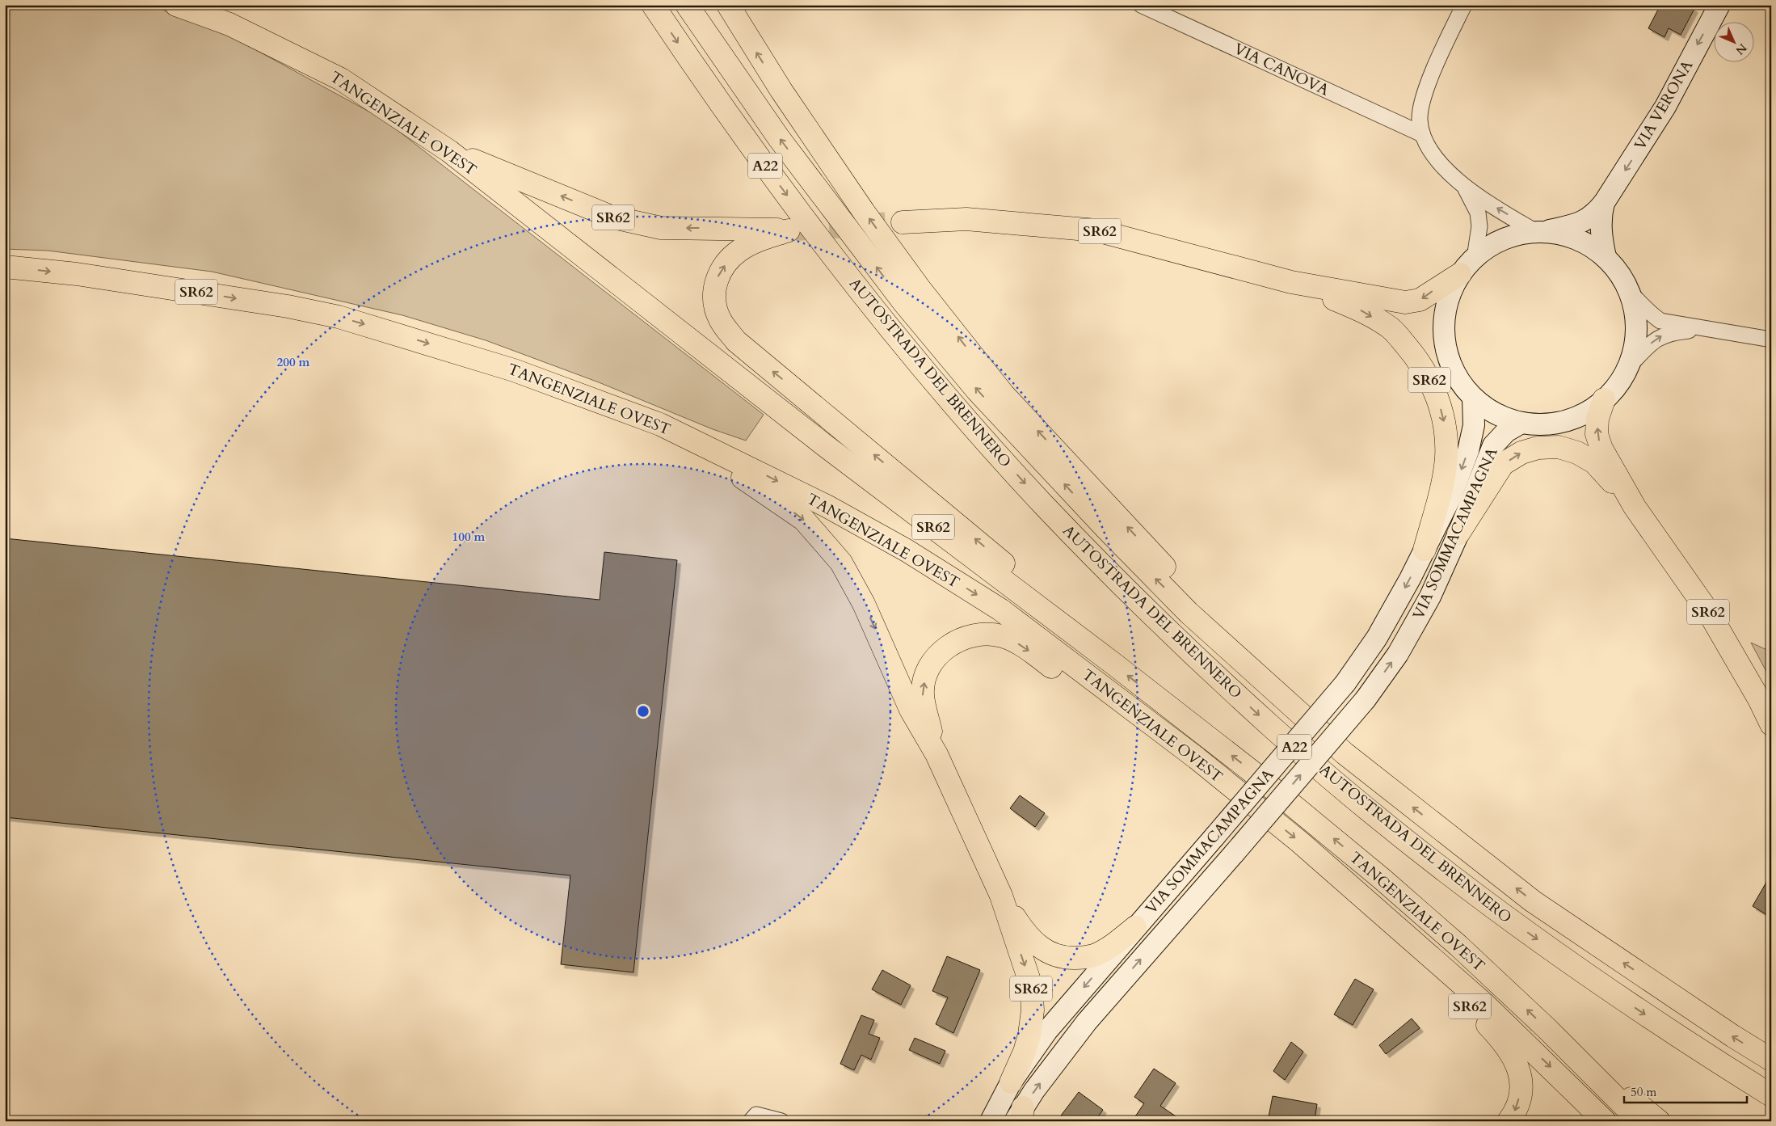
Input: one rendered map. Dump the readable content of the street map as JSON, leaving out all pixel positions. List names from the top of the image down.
{
  "streets": {
    "highway": [
      "TANGENZIALE OVEST",
      "A22",
      "SR62",
      "AUTOSTRADA DEL BRENNERO"
    ],
    "street": ["VIA CANOVA", "VIA VERONA", "VIA SOMMACAMPAGNA"]
  },
  "crossings": [
    ["TANGENZIALE OVEST", "SR62"],
    ["SR62", "VIA SOMMACAMPAGNA"]
  ],
  "one_way": ["VIA VERONA"],
  "scale_bar": "50 m",
  "north": "bottom right",
  "rings": ["200 m", "100 m"]
}
